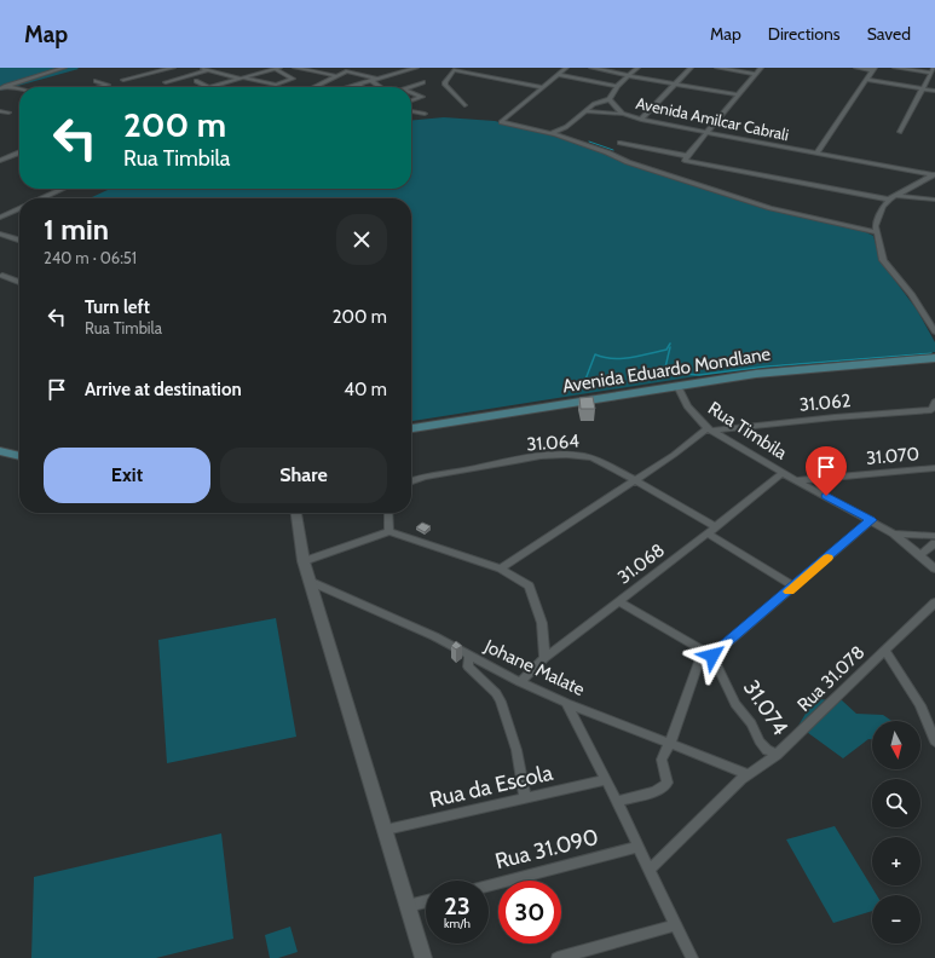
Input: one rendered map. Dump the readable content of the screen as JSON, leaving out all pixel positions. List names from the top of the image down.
{
  "streets": {
    "main road": ["Avenida Eduardo Mondlane"],
    "street": [
      "Avenida Amilcar Cabrali",
      "31.062",
      "Rua Timbila",
      "31.064",
      "31.070",
      "31.068",
      "Johane Malate",
      "Rua 31.078",
      "31.074",
      "Rua da Escola",
      "Rua 31.090"
    ]
  },
  "crossings": [
    ["Avenida Eduardo Mondlane", "Rua Timbila"],
    ["31.062", "Rua Timbila"],
    ["Rua Timbila", "31.070"],
    ["Rua Timbila", "31.068"],
    ["31.064", "31.068"],
    ["31.068", "Johane Malate"],
    ["Johane Malate", "Rua 31.078"],
    ["Rua 31.078", "31.074"]
  ],
  "north": "bottom",
  "page": {
    "header": "Map",
    "nav": ["Map", "Directions", "Saved"],
    "turn": ["200 m", "Rua Timbila"],
    "heading": ["1 min", "240 m · 06:51"],
    "list": [
      {
        "name": "Turn left",
        "note": "Rua Timbila",
        "value": "200 m"
      },
      {
        "name": "Arrive at destination",
        "value": "40 m"
      }
    ],
    "buttons": ["Exit", "Share"],
    "map_buttons": ["+", "−"],
    "speed": "23 km/h",
    "limit": "30"
  }
}
